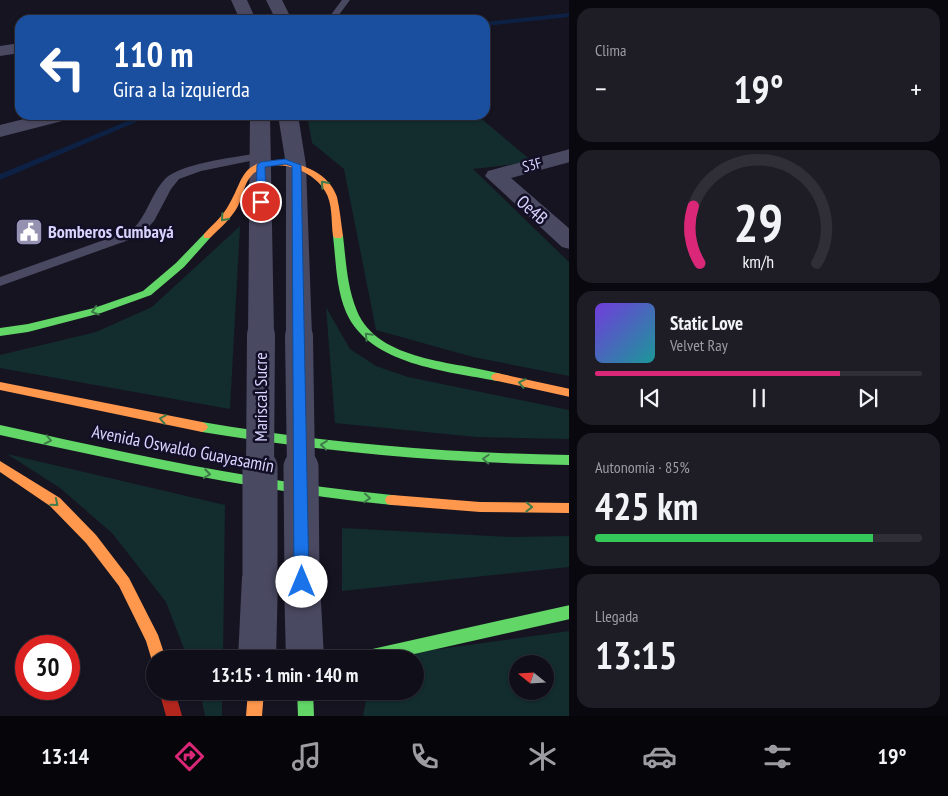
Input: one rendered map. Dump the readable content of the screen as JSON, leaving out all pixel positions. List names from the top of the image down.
{
  "streets": {
    "main road": ["Avenida Oswaldo Guayasamín"],
    "street": ["S3F", "Oe4B", "Mariscal Sucre"]
  },
  "crossings": [
    ["S3F", "Oe4B"]
  ],
  "places": {
    "public building": ["Bomberos Cumbayá"]
  },
  "north": "left",
  "page": {
    "tile": [
      "Clima",
      ["Autonomía · 85%", "425 km"],
      ["Llegada", "13:15"]
    ],
    "turn": ["110 m", "Gira a la izquierda"],
    "heat": ["−", "19°", "+"],
    "song": ["Static Love", "Velvet Ray"],
    "limit": "30",
    "trip": "13:15 · 1 min · 140 m",
    "tabs": ["13:14", "19°"],
    "gauge": ["29", "km/h"]
  }
}
